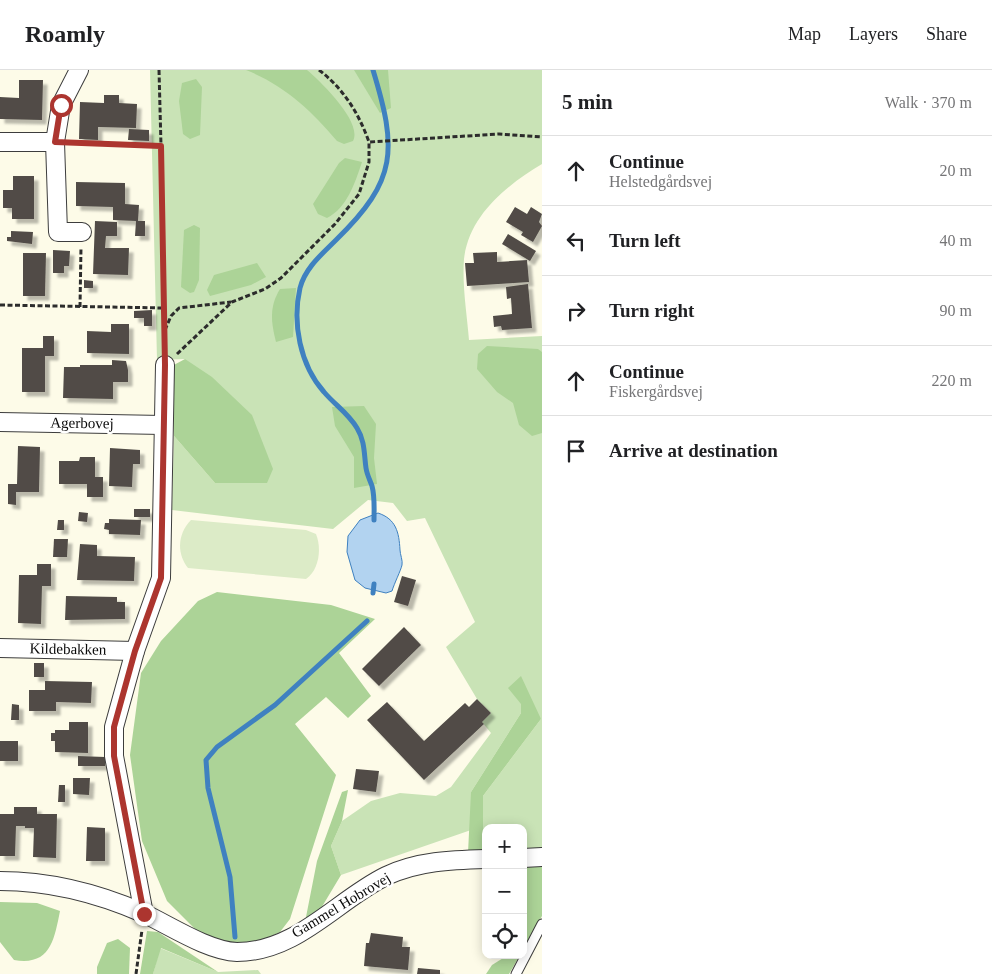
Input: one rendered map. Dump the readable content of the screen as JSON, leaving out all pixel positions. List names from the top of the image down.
{
  "streets": {
    "street": ["Agerbovej", "Kildebakken", "Gammel Hobrovej"]
  },
  "page": {
    "header": "Roamly",
    "nav": ["Map", "Layers", "Share"],
    "heading": ["5 min", "Walk · 370 m"],
    "list": [
      ["Continue", "Helstedgårdsvej", "20 m"],
      ["Turn left", "40 m"],
      ["Turn right", "90 m"],
      ["Continue", "Fiskergårdsvej", "220 m"],
      "Arrive at destination"
    ],
    "map_buttons": ["+", "−"]
  }
}
